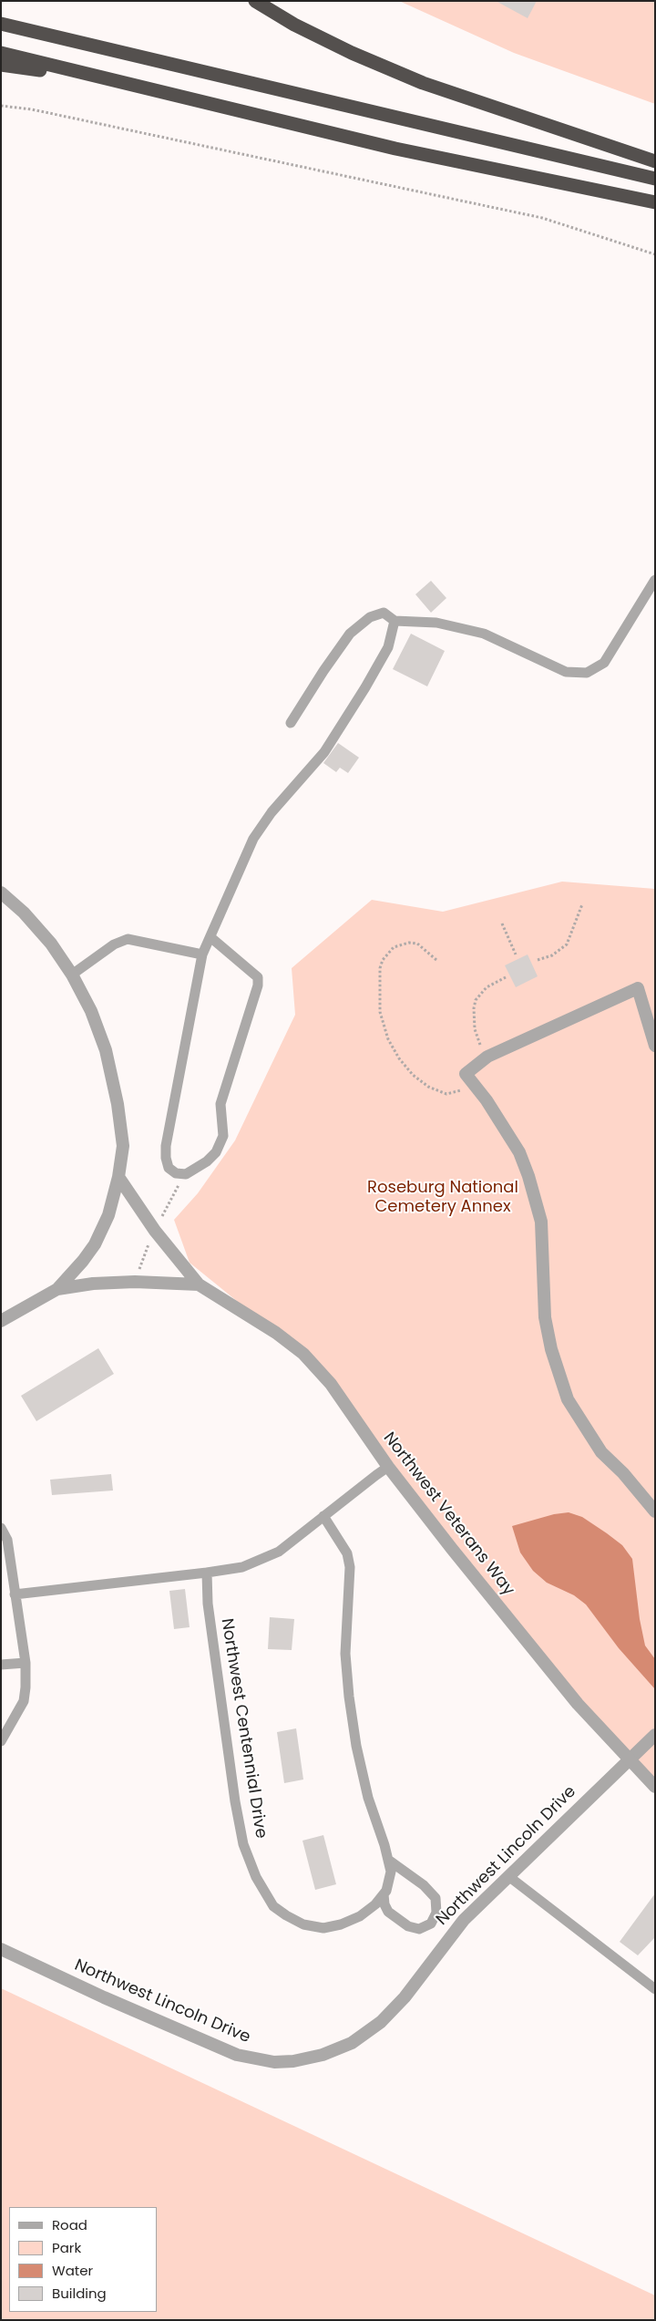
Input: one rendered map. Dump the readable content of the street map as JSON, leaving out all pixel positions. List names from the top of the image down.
{
  "streets": {
    "street": ["Northwest Veterans Way", "Northwest Lincoln Drive"],
    "lane": ["Northwest Centennial Drive"]
  },
  "crossings": [
    ["Northwest Veterans Way", "Northwest Lincoln Drive"]
  ],
  "parks": ["Roseburg National Cemetery Annex"],
  "legend": [
    "Road",
    "Park",
    "Water",
    "Building"
  ]
}
